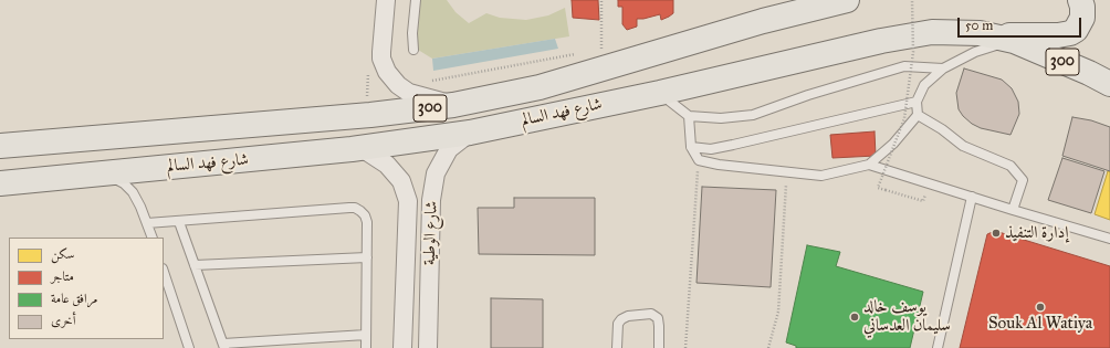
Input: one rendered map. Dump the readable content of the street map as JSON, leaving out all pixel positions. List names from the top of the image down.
{
  "streets": {
    "main road": ["300", "شارع فهد السالم"],
    "street": ["شارع الوطية"]
  },
  "crossings": [
    ["شارع فهد السالم", "شارع الوطية"]
  ],
  "places": ["إدارة التنفيذ", "Souk Al Watiya", "يوسف خالد سليمان العدساني"],
  "legend": [
    "سكن",
    "متاجر",
    "مرافق عامة",
    "أخرى"
  ],
  "scale_bar": "50 m"
}
